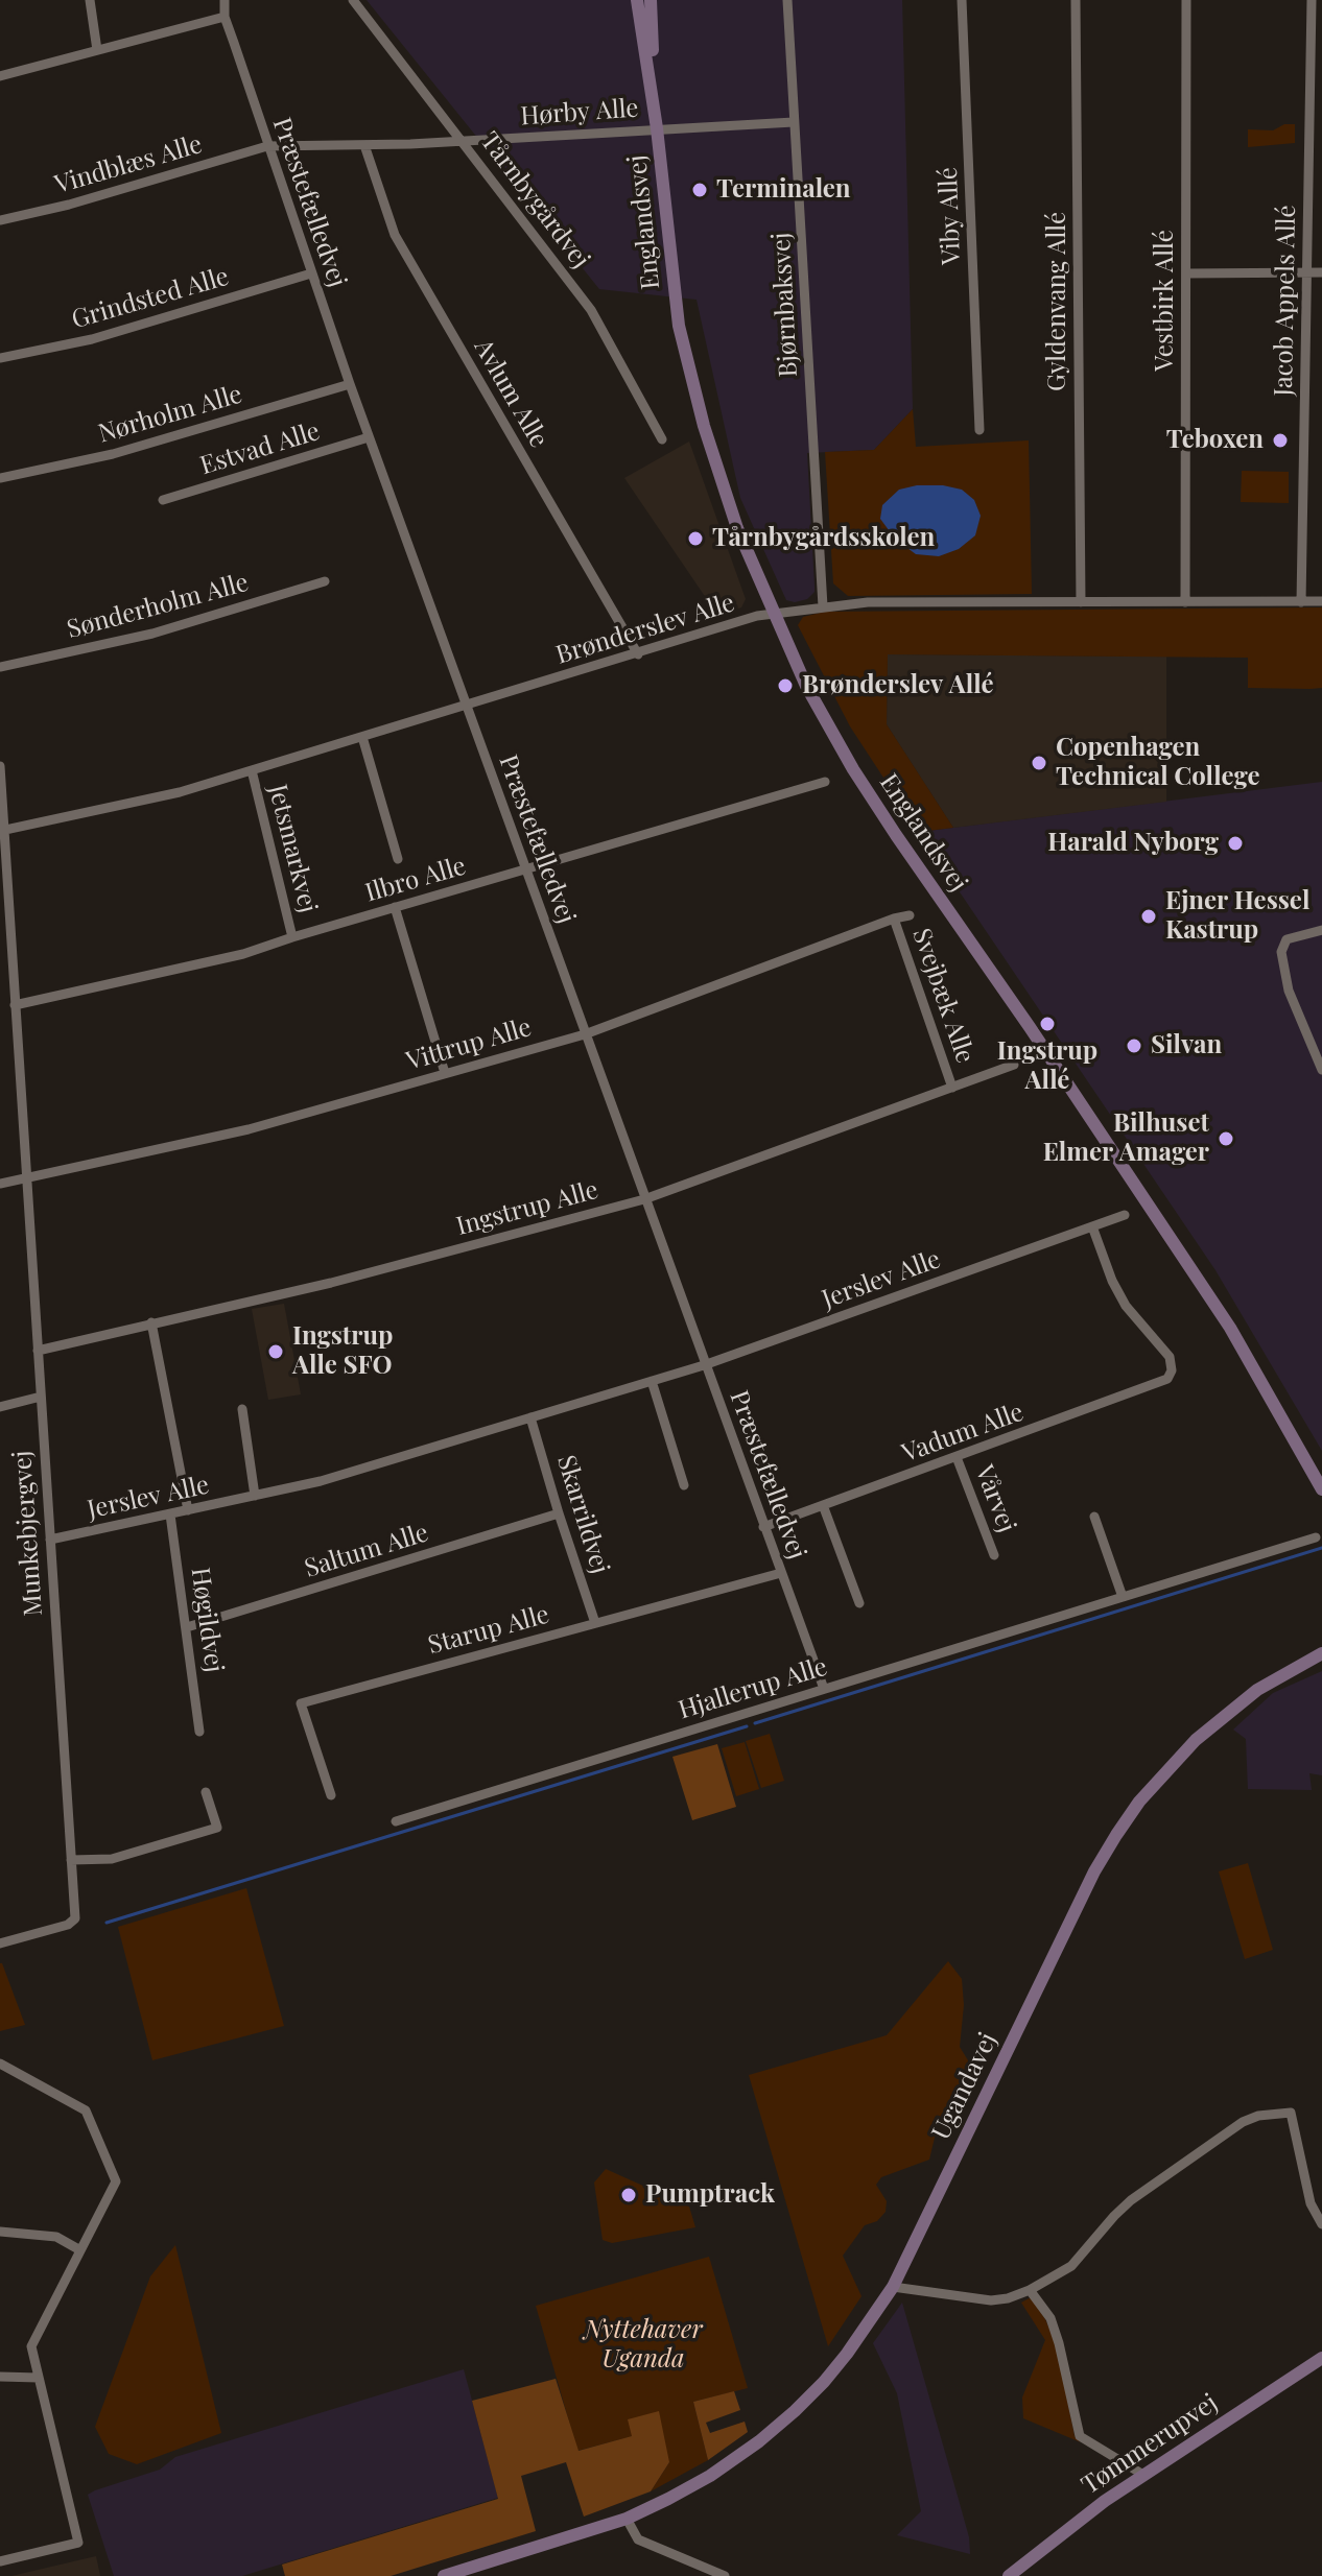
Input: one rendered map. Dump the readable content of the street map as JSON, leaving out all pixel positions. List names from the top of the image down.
{
  "streets": {
    "main road": ["Englandsvej", "Ugandavej", "Tømmerupvej"],
    "street": [
      "Hørby Alle",
      "Vindblæs Alle",
      "Tårnbygårdvej",
      "Præstefælledvej",
      "Viby Allé",
      "Grindsted Alle",
      "Vestbirk Allé",
      "Jacob Appels Allé",
      "Gyldenvang Allé",
      "Bjørnbaksvej",
      "Avlum Alle",
      "Nørholm Alle",
      "Estvad Alle",
      "Sønderholm Alle",
      "Brønderslev Alle",
      "Jetsmarkvej",
      "Ilbro Alle",
      "Svejbæk Alle",
      "Vittrup Alle",
      "Ingstrup Alle",
      "Jerslev Alle",
      "Vadum Alle",
      "Vårvej",
      "Skarrildvej",
      "Munkebjergvej",
      "Saltum Alle",
      "Høgildvej",
      "Starup Alle",
      "Hjallerup Alle"
    ]
  },
  "crossings": [
    ["Hørby Alle", "Vindblæs Alle"],
    ["Hørby Alle", "Tårnbygårdvej"],
    ["Hørby Alle", "Præstefælledvej"],
    ["Hørby Alle", "Englandsvej"],
    ["Hørby Alle", "Bjørnbaksvej"],
    ["Hørby Alle", "Avlum Alle"],
    ["Vindblæs Alle", "Præstefælledvej"],
    ["Præstefælledvej", "Grindsted Alle"],
    ["Præstefælledvej", "Nørholm Alle"],
    ["Præstefælledvej", "Estvad Alle"],
    ["Præstefælledvej", "Brønderslev Alle"],
    ["Præstefælledvej", "Ilbro Alle"],
    ["Præstefælledvej", "Vittrup Alle"],
    ["Præstefælledvej", "Ingstrup Alle"],
    ["Præstefælledvej", "Jerslev Alle"],
    ["Præstefælledvej", "Vadum Alle"],
    ["Præstefælledvej", "Starup Alle"],
    ["Præstefælledvej", "Hjallerup Alle"],
    ["Englandsvej", "Brønderslev Alle"],
    ["Vestbirk Allé", "Brønderslev Alle"],
    ["Jacob Appels Allé", "Brønderslev Alle"],
    ["Gyldenvang Allé", "Brønderslev Alle"],
    ["Bjørnbaksvej", "Brønderslev Alle"],
    ["Avlum Alle", "Brønderslev Alle"],
    ["Brønderslev Alle", "Jetsmarkvej"],
    ["Brønderslev Alle", "Munkebjergvej"],
    ["Jetsmarkvej", "Ilbro Alle"],
    ["Ilbro Alle", "Munkebjergvej"],
    ["Svejbæk Alle", "Vittrup Alle"],
    ["Svejbæk Alle", "Ingstrup Alle"],
    ["Vittrup Alle", "Munkebjergvej"],
    ["Ingstrup Alle", "Munkebjergvej"],
    ["Jerslev Alle", "Vadum Alle"],
    ["Jerslev Alle", "Skarrildvej"],
    ["Jerslev Alle", "Munkebjergvej"],
    ["Jerslev Alle", "Høgildvej"],
    ["Vadum Alle", "Vårvej"],
    ["Skarrildvej", "Saltum Alle"],
    ["Skarrildvej", "Starup Alle"],
    ["Saltum Alle", "Høgildvej"]
  ],
  "parks": ["Nyttehaver Uganda"],
  "places": [
    "Terminalen",
    "Teboxen",
    "Tårnbygårdsskolen",
    "Brønderslev Allé",
    "Copenhagen Technical College",
    "Harald Nyborg",
    "Ejner Hessel Kastrup",
    "Ingstrup Allé",
    "Silvan",
    "Bilhuset Elmer Amager",
    "Ingstrup Alle SFO",
    "Pumptrack"
  ]
}
